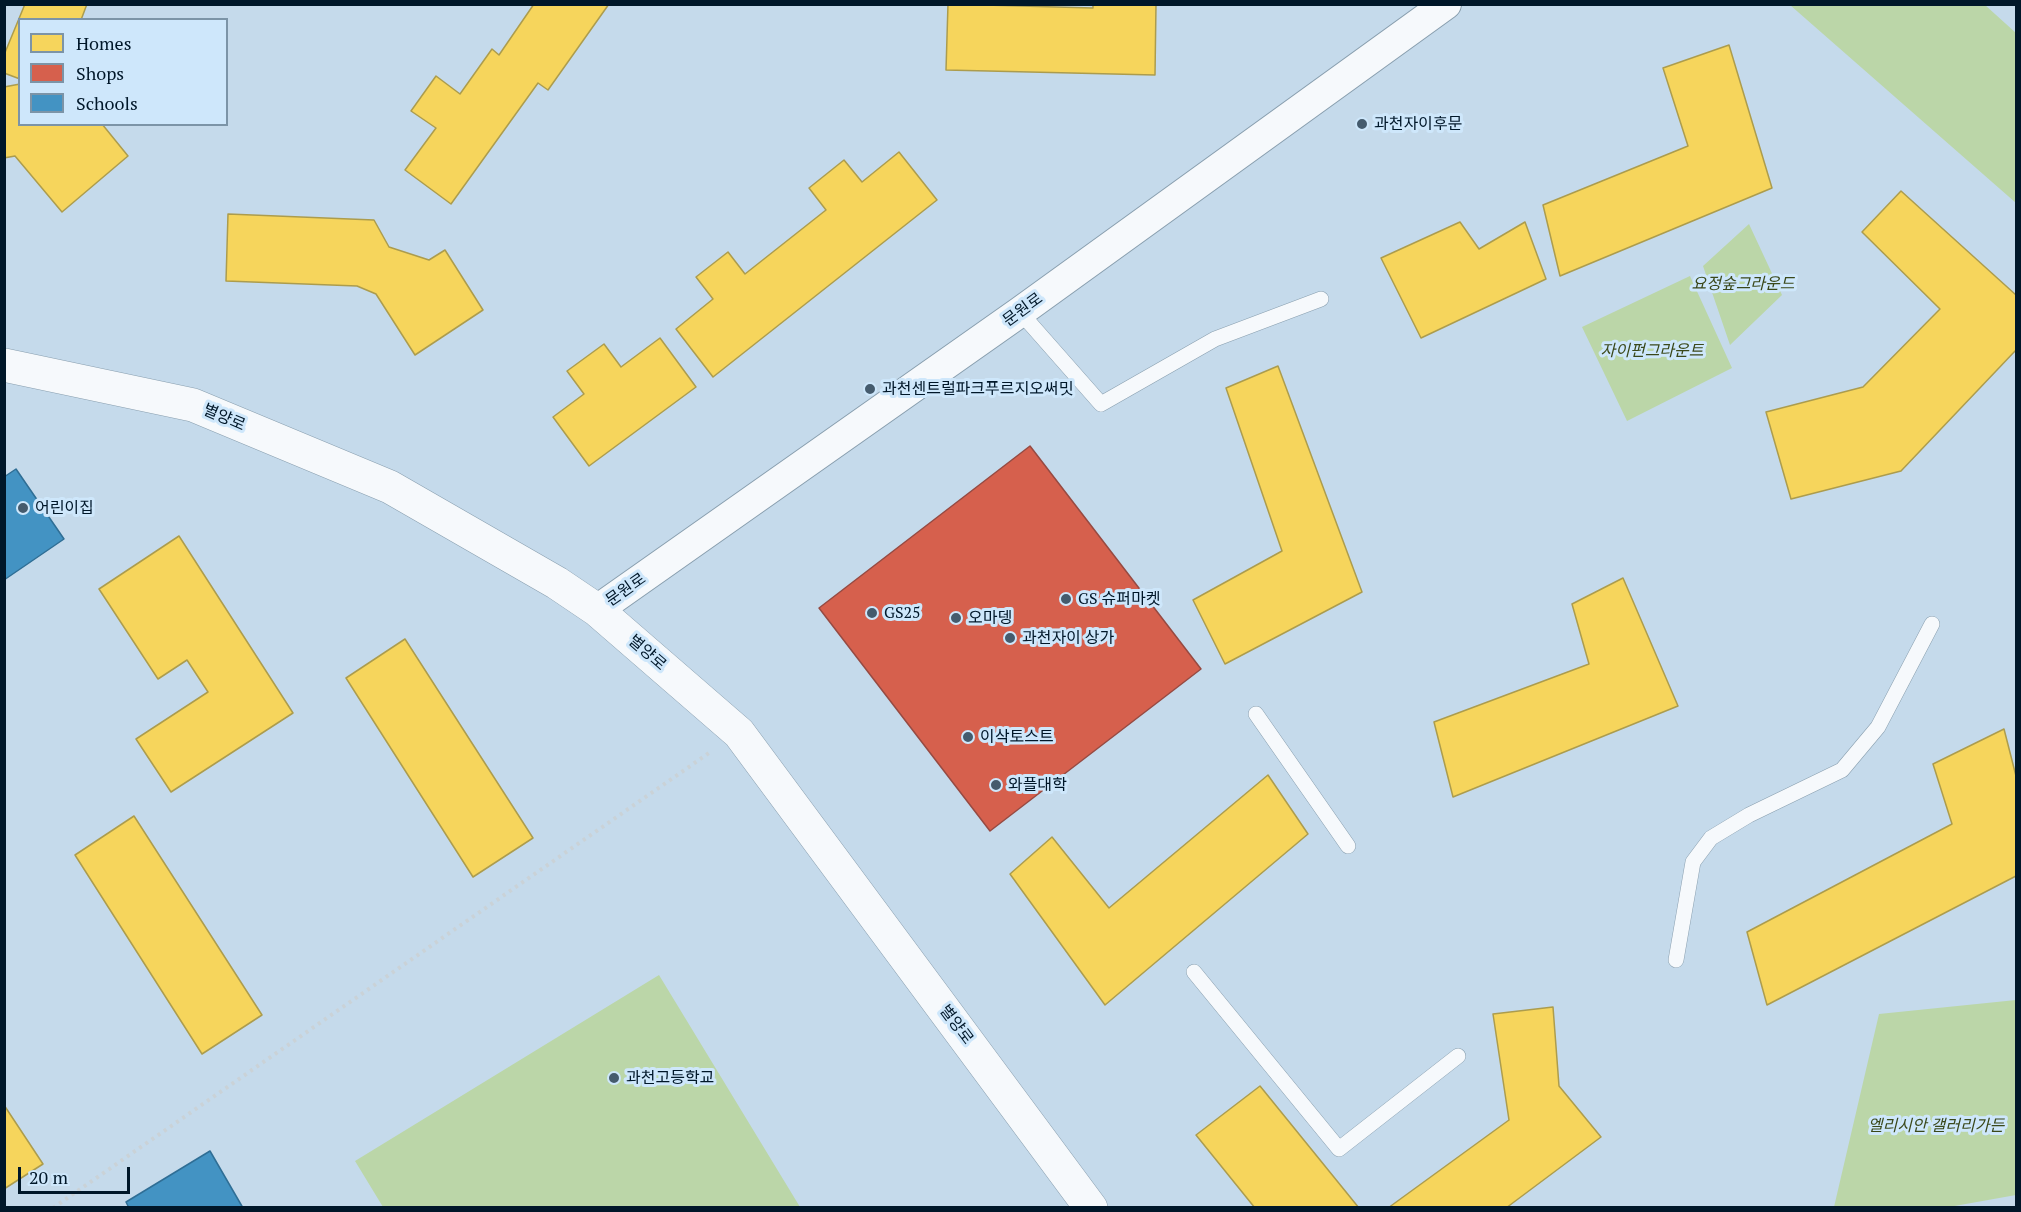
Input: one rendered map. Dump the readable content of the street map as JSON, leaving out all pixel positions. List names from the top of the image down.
{
  "streets": {
    "street": ["문원로", "별양로"]
  },
  "crossings": [
    ["문원로", "별양로"]
  ],
  "parks": ["요정숲그라운드", "자이펀그라운트", "엘리시안 갤러리가든"],
  "places": [
    "과천자이후문",
    "과천센트럴파크푸르지오써밋",
    "어린이집",
    "GS 슈퍼마켓",
    "GS25",
    "오마뎅",
    "과천자이 상가",
    "이삭토스트",
    "와플대학",
    "과천고등학교"
  ],
  "legend": ["Homes", "Shops", "Schools"],
  "scale_bar": "20 m"
}
